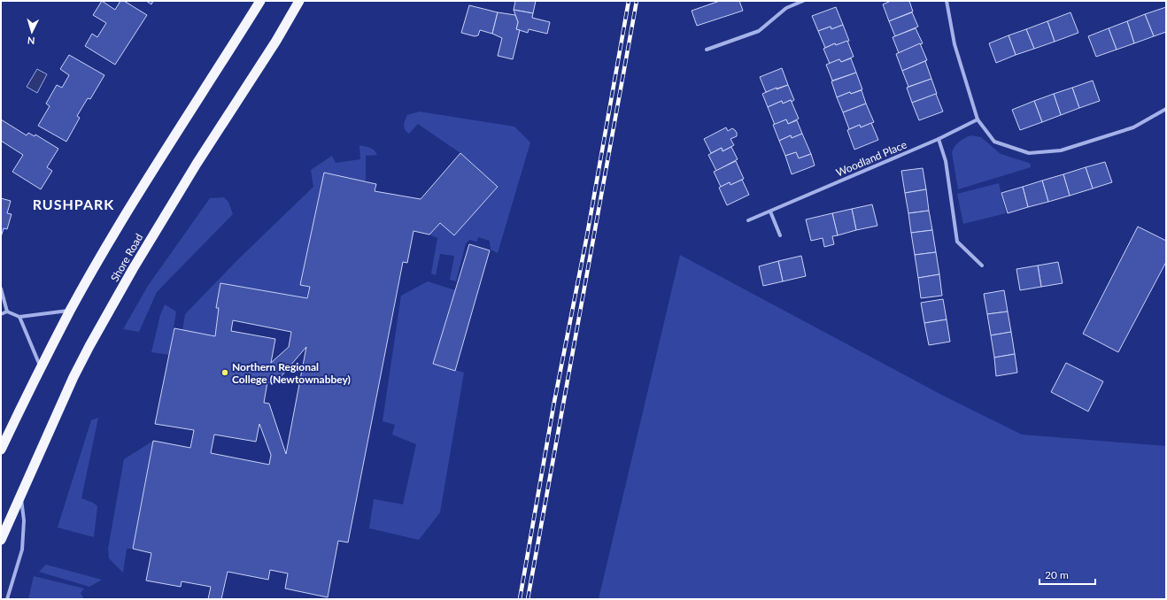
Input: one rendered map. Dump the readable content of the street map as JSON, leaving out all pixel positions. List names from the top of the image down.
{
  "streets": {
    "highway": ["Shore Road"],
    "street": ["Woodland Place"]
  },
  "districts": ["RUSHPARK"],
  "places": ["Northern Regional College (Newtownabbey)"],
  "scale_bar": "20 m",
  "north": "bottom"
}
